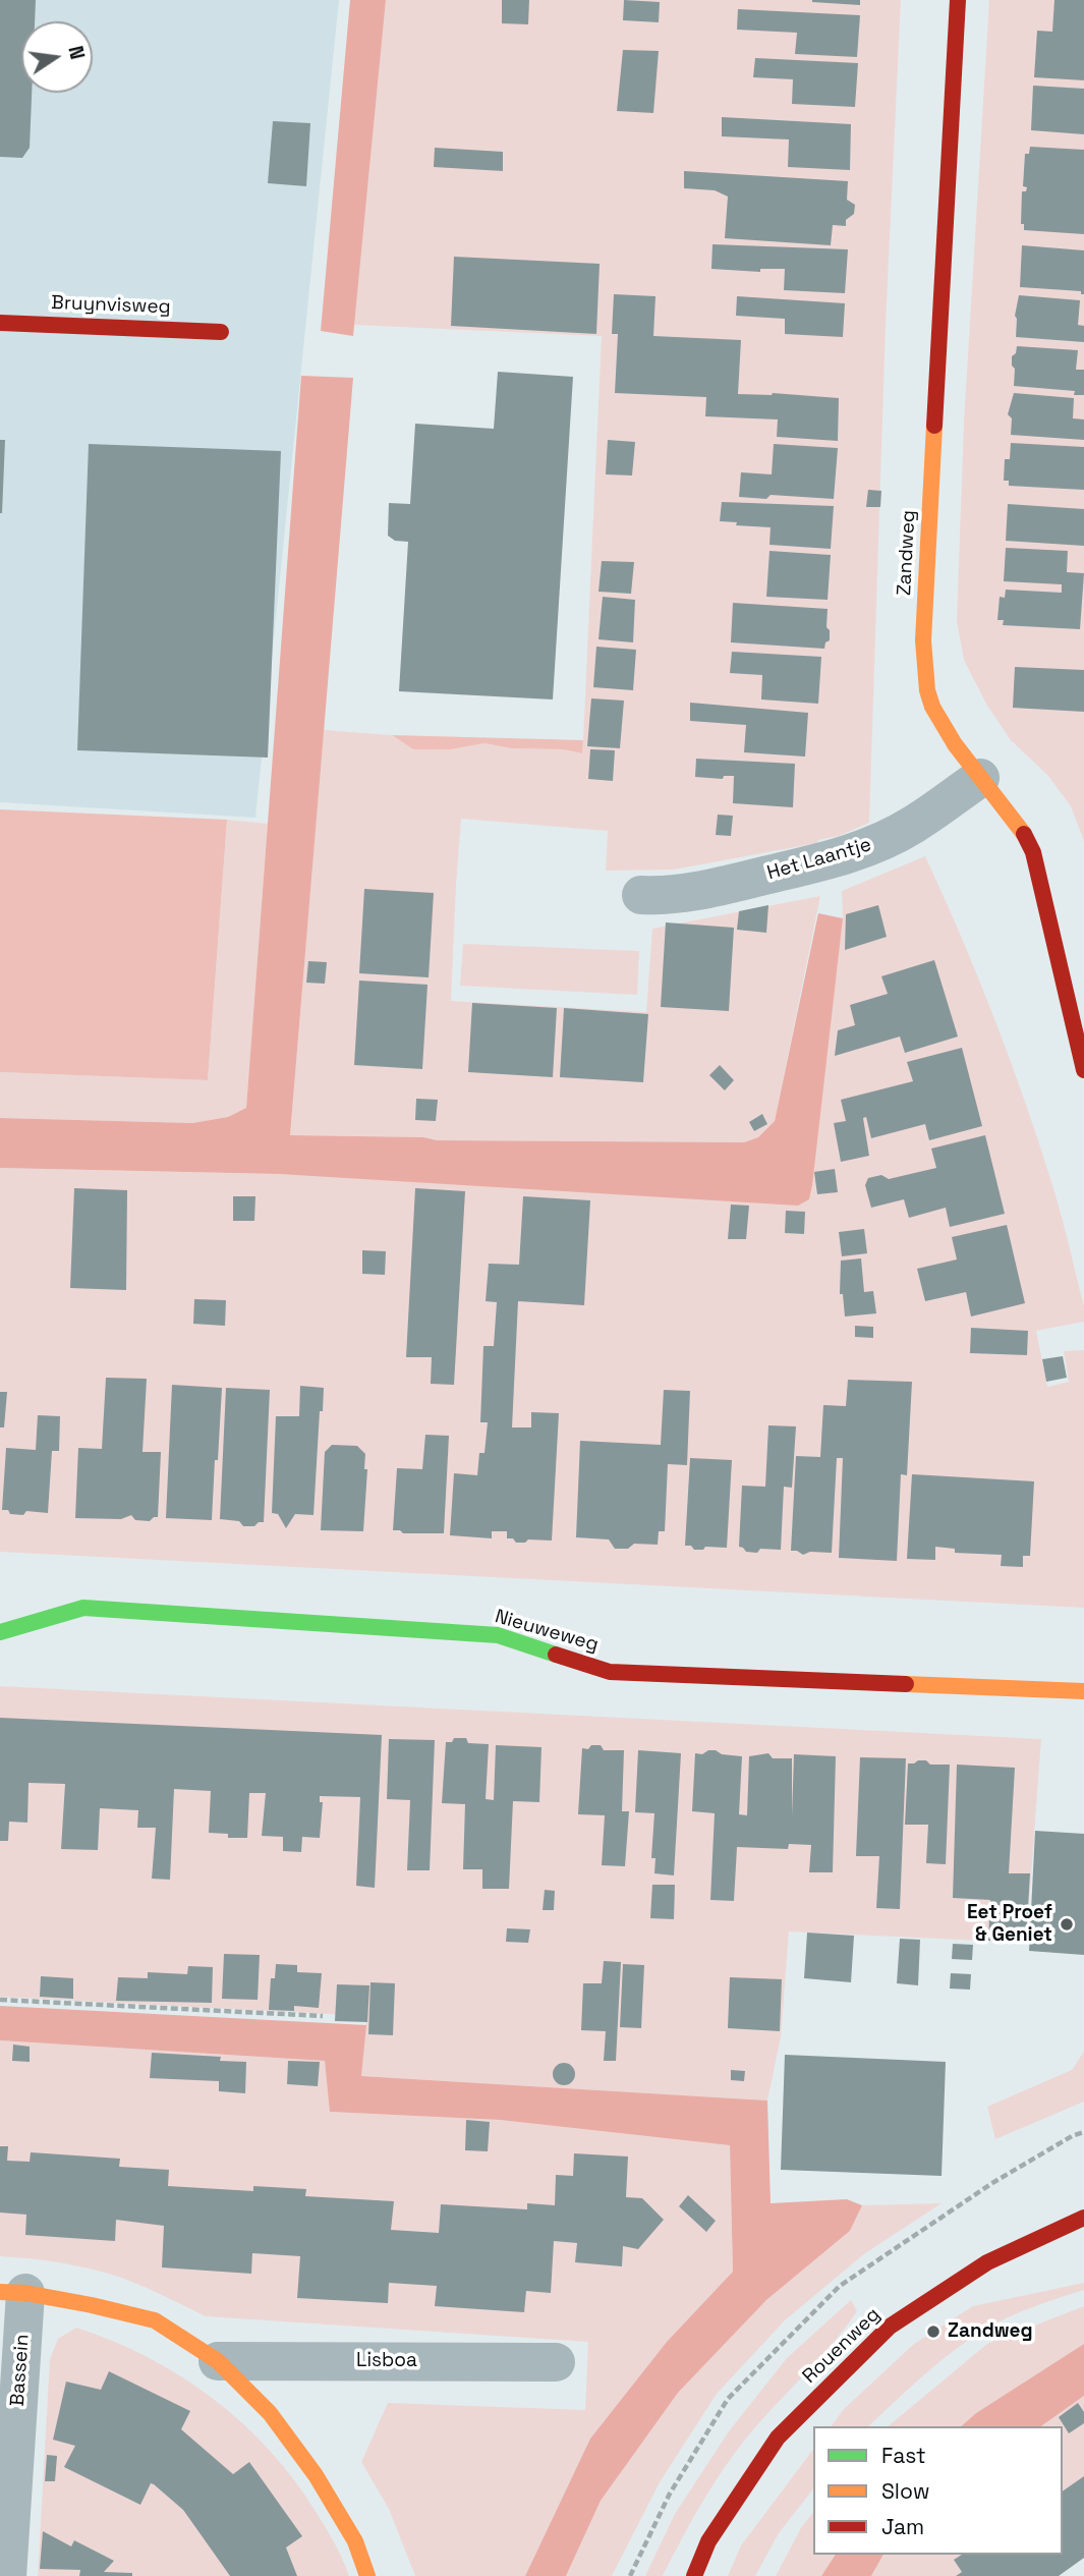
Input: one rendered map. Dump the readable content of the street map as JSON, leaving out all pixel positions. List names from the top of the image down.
{
  "streets": {
    "street": [
      "Bruynvisweg",
      "Zandweg",
      "Het Laantje",
      "Nieuweweg",
      "Rouenweg",
      "Lisboa",
      "Bassein"
    ]
  },
  "crossings": [
    ["Zandweg", "Het Laantje"]
  ],
  "places": ["Eet Proef & Geniet", "Zandweg"],
  "legend": ["Fast", "Slow", "Jam"],
  "north": "right"
}
